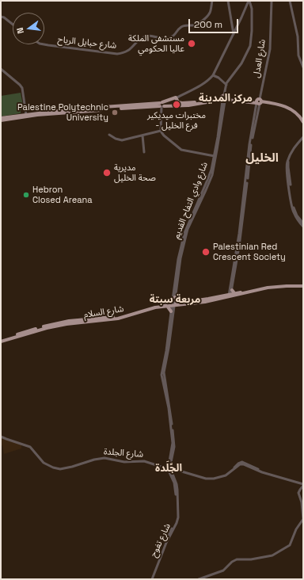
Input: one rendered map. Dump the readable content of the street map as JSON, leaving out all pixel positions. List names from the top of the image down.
{
  "streets": {
    "main road": ["شارع السلام"],
    "street": [
      "شارع حبايل الرياح",
      "شارع العدل",
      "شارع وادي التفاح القديم",
      "شارع الجلدة"
    ]
  },
  "crossings": [
    ["شارع وادي التفاح القديم", "شارع السلام"]
  ],
  "districts": [
    "مركز المدينة",
    "الخليل",
    "مربعة سبتة",
    "الجًلَدة"
  ],
  "places": [
    "مستشفى الملكة عاليا الحكومي",
    "مختبرات ميديكير - فرع الخليل",
    "Palestine Polytechnic University",
    "مديرية صحة الخليل",
    "Hebron Closed Areana",
    "Palestinian Red Crescent Society"
  ],
  "scale_bar": "200 m",
  "north": "left"
}
